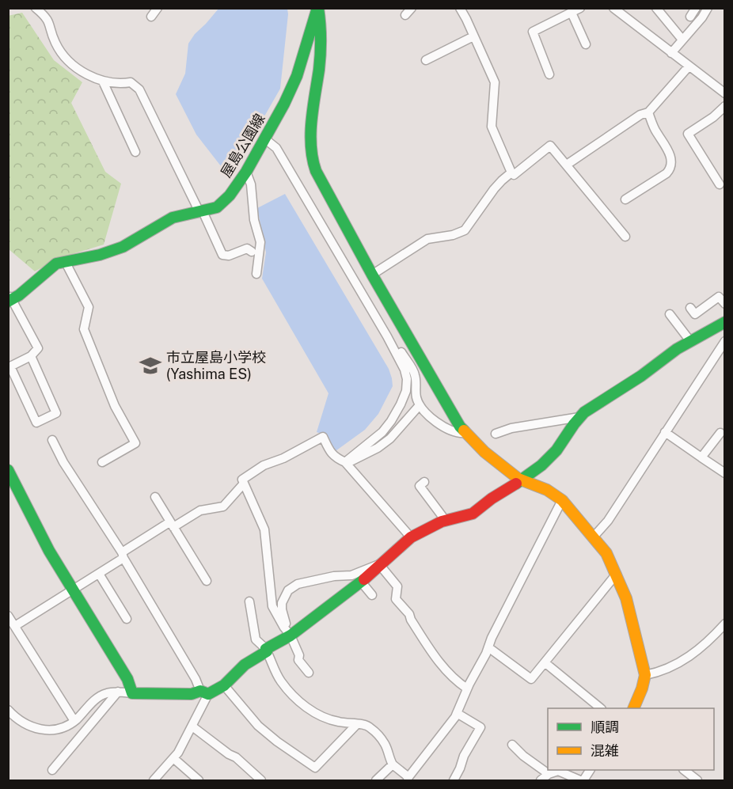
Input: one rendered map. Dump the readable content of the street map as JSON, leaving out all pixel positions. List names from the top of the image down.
{
  "streets": {
    "street": ["屋島公園線"]
  },
  "places": {
    "school or university": ["市立屋島小学校 (Yashima ES)"]
  },
  "legend": ["順調", "混雑"]
}
